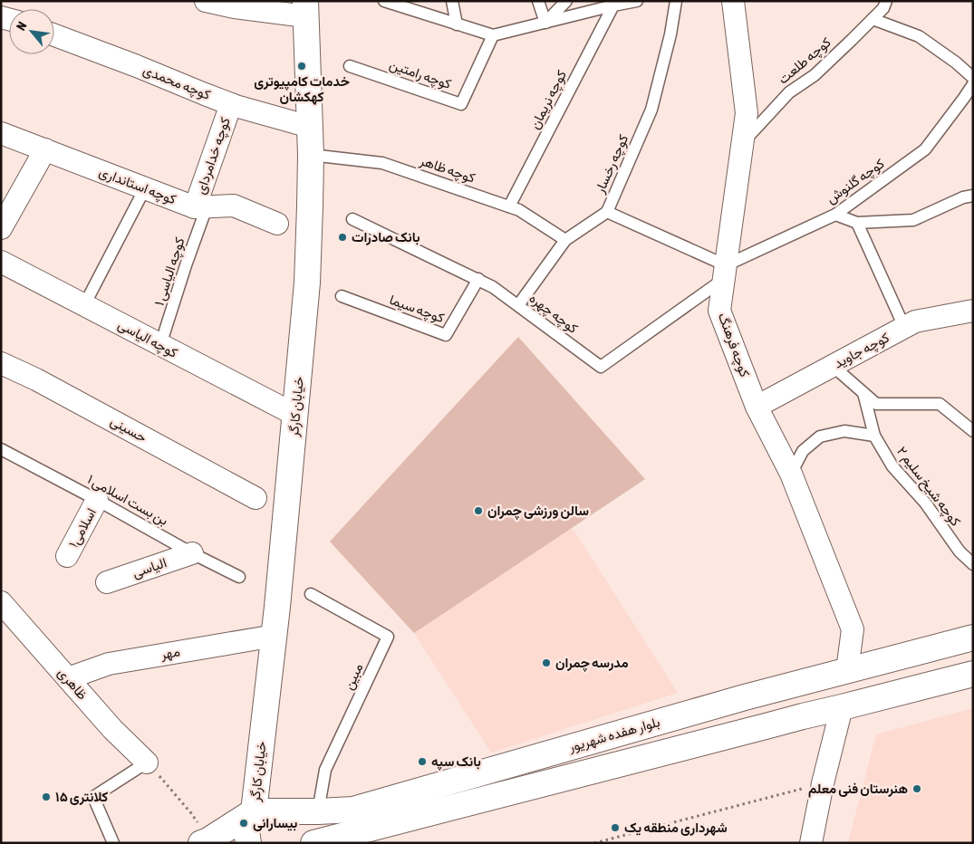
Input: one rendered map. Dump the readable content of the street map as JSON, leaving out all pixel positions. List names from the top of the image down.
{
  "streets": {
    "street": [
      "کوچه محمدی",
      "کوچه خدامردای",
      "کوچه استانداری",
      "کوچه الیاسی",
      "کوچه فرهنگ",
      "کوچه جاوید",
      "خیابان کارگر",
      "حسینی",
      "اسلامی۱",
      "الیاسی",
      "مهر",
      "ظاهری",
      "بلوار هفده شهریور"
    ],
    "lane": [
      "کوچه طلعت",
      "کوچه رامتین",
      "کوچه نریمان",
      "کوچه رخسار",
      "کوچه ظاهر",
      "کوچه گلنوش",
      "کوچه الیاسی ۱",
      "کوچه سیما",
      "کوچه چهره",
      "کوچه شیخ سلیم ۲",
      "بن بست اسلامی ۱",
      "مبین"
    ]
  },
  "crossings": [
    ["کوچه طلعت", "کوچه فرهنگ"],
    ["کوچه محمدی", "کوچه خدامردای"],
    ["کوچه محمدی", "خیابان کارگر"],
    ["کوچه نریمان", "کوچه ظاهر"],
    ["کوچه خدامردای", "کوچه استانداری"],
    ["کوچه خدامردای", "کوچه الیاسی ۱"],
    ["کوچه رخسار", "کوچه ظاهر"],
    ["کوچه رخسار", "کوچه چهره"],
    ["کوچه ظاهر", "خیابان کارگر"],
    ["کوچه گلنوش", "کوچه چهره"],
    ["کوچه گلنوش", "کوچه فرهنگ"],
    ["کوچه استانداری", "کوچه الیاسی ۱"],
    ["کوچه الیاسی ۱", "کوچه الیاسی"],
    ["کوچه سیما", "کوچه چهره"],
    ["کوچه چهره", "کوچه فرهنگ"],
    ["کوچه الیاسی", "خیابان کارگر"],
    ["کوچه فرهنگ", "کوچه جاوید"],
    ["کوچه فرهنگ", "بلوار هفده شهریور"],
    ["خیابان کارگر", "مهر"],
    ["خیابان کارگر", "بلوار هفده شهریور"],
    ["بن بست اسلامی ۱", "اسلامی۱"],
    ["بن بست اسلامی ۱", "الیاسی"],
    ["مهر", "ظاهری"],
    ["مبین", "بلوار هفده شهریور"]
  ],
  "places": [
    "خدمات کامپیوتری کهکشان",
    "بانک صادرات",
    "سالن ورزشی چمران",
    "مدرسه چمران",
    "بانک سپه",
    "هنرستان فنی معلم",
    "کلانتری ۱۵",
    "بیسارانی",
    "شهرداری منطقه یک"
  ],
  "north": "top left"
}
